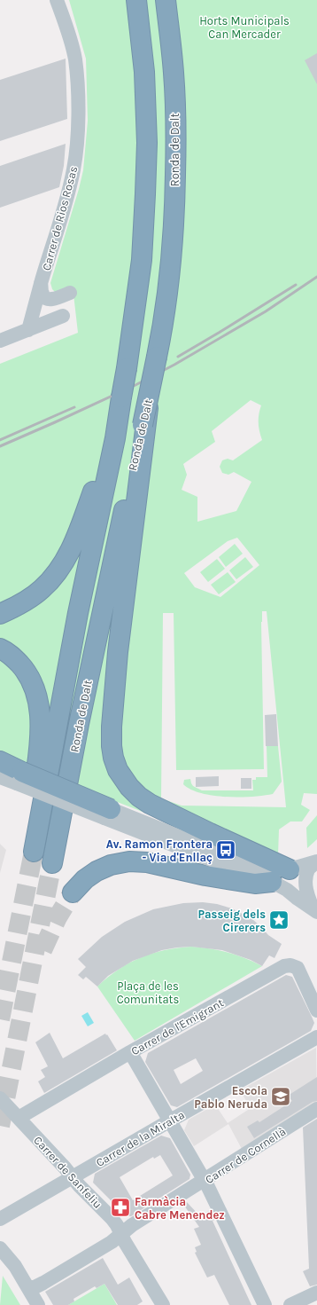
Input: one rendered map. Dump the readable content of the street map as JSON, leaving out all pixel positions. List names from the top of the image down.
{
  "streets": {
    "highway": ["Ronda de Dalt"],
    "street": [
      "Carrer de Rios Rosas",
      "Carrer de l'Emigrant",
      "Carrer de la Miralta",
      "Carrer de Cornellà",
      "Carrer de Sanfeliu"
    ]
  },
  "crossings": [
    ["Carrer de l'Emigrant", "Carrer de Sanfeliu"],
    ["Carrer de la Miralta", "Carrer de Sanfeliu"],
    ["Carrer de Cornellà", "Carrer de Sanfeliu"]
  ],
  "parks": ["Horts Municipals Can Mercader", "Plaça de les Comunitats"],
  "places": {
    "bus stop": ["Av. Ramon Frontera - Via d'Enllaç"],
    "place": ["Passeig dels Cirerers"],
    "school or university": ["Escola Pablo Neruda"],
    "pharmacy": ["Farmàcia Cabre Menendez"]
  }
}
